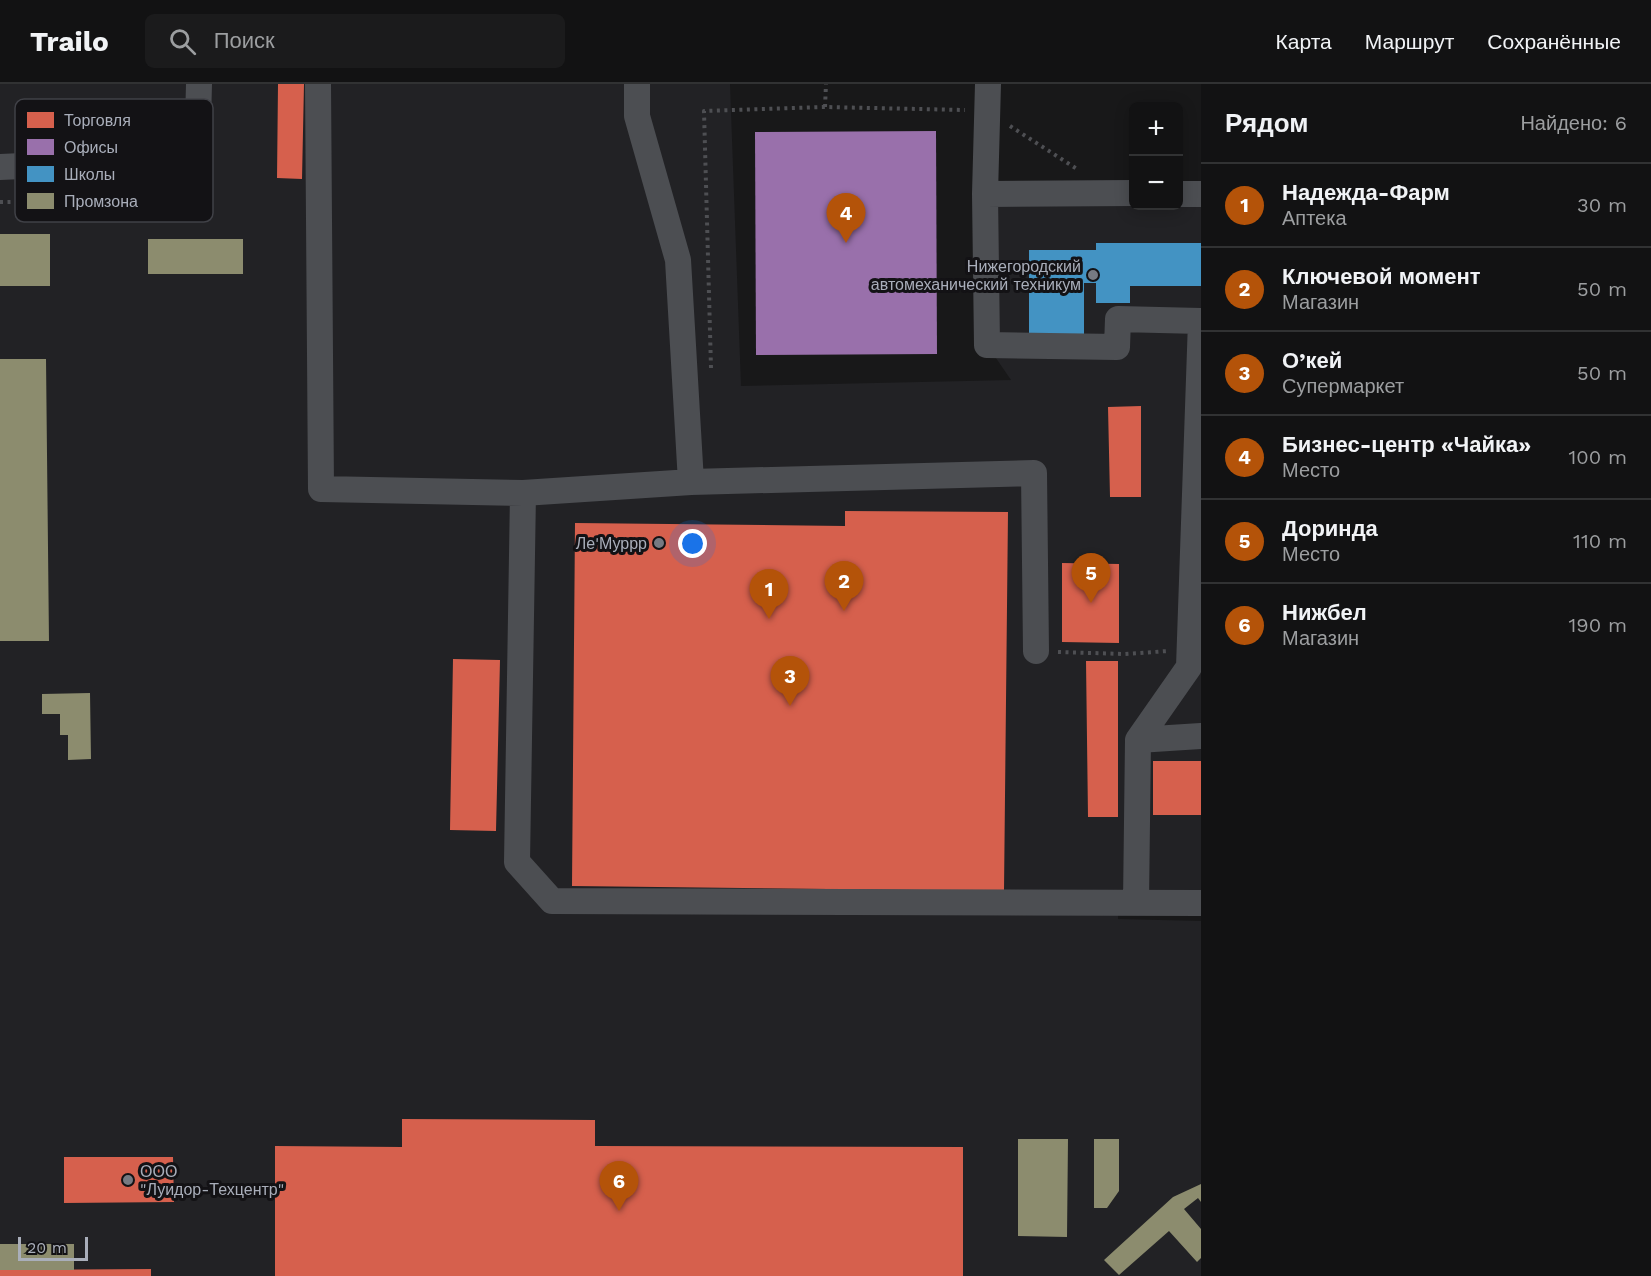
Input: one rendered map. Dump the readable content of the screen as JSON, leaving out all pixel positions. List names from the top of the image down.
{
  "places": ["Нижегородский автомеханический техникум", "Ле'Муррр", "ООО \"Луидор-Техцентр\""],
  "legend": [
    "Торговля",
    "Офисы",
    "Школы",
    "Промзона"
  ],
  "scale_bar": "20 m",
  "page": {
    "header": "Trailo",
    "search": "Поиск",
    "nav": ["Карта", "Маршрут", "Сохранённые"],
    "heading": ["Рядом", "Найдено: 6"],
    "map_buttons": ["+", "−"],
    "list": [
      {
        "mark": "1",
        "name": "Надежда-Фарм",
        "note": "Аптека",
        "value": "30 m"
      },
      {
        "mark": "2",
        "name": "Ключевой момент",
        "note": "Магазин",
        "value": "50 m"
      },
      {
        "mark": "3",
        "name": "О’кей",
        "note": "Супермаркет",
        "value": "50 m"
      },
      {
        "mark": "4",
        "name": "Бизнес-центр «Чайка»",
        "note": "Место",
        "value": "100 m"
      },
      {
        "mark": "5",
        "name": "Доринда",
        "note": "Место",
        "value": "110 m"
      },
      {
        "mark": "6",
        "name": "Нижбел",
        "note": "Магазин",
        "value": "190 m"
      }
    ],
    "pins": [
      "4",
      "5",
      "2",
      "1",
      "3",
      "6"
    ],
    "scale": "20 m"
  }
}
